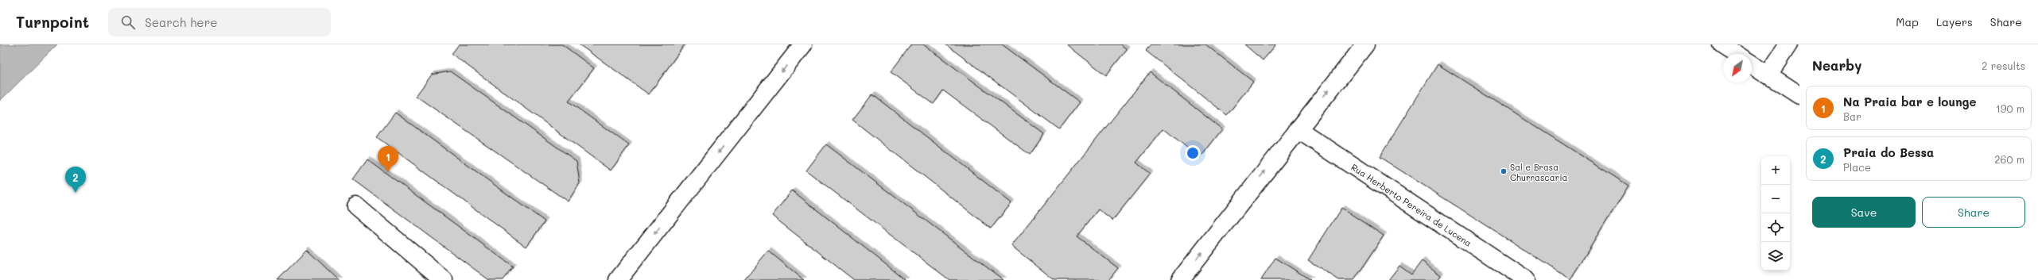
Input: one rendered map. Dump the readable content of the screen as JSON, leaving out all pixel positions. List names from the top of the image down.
{
  "streets": {
    "main road": ["Rua Herberto Pereira de Lucena"]
  },
  "places": ["Sal e Brasa Churrascaria"],
  "north": "bottom left",
  "page": {
    "header": "Turnpoint",
    "search": "Search here",
    "nav": ["Map", "Layers", "Share"],
    "heading": ["Nearby", "2 results"],
    "list": [
      {
        "mark": "1",
        "name": "Na Praia bar e lounge",
        "note": "Bar",
        "value": "190 m"
      },
      {
        "mark": "2",
        "name": "Praia do Bessa",
        "note": "Place",
        "value": "260 m"
      }
    ],
    "pins": ["1", "2"],
    "map_buttons": ["+", "−"],
    "buttons": ["Save", "Share"]
  }
}
